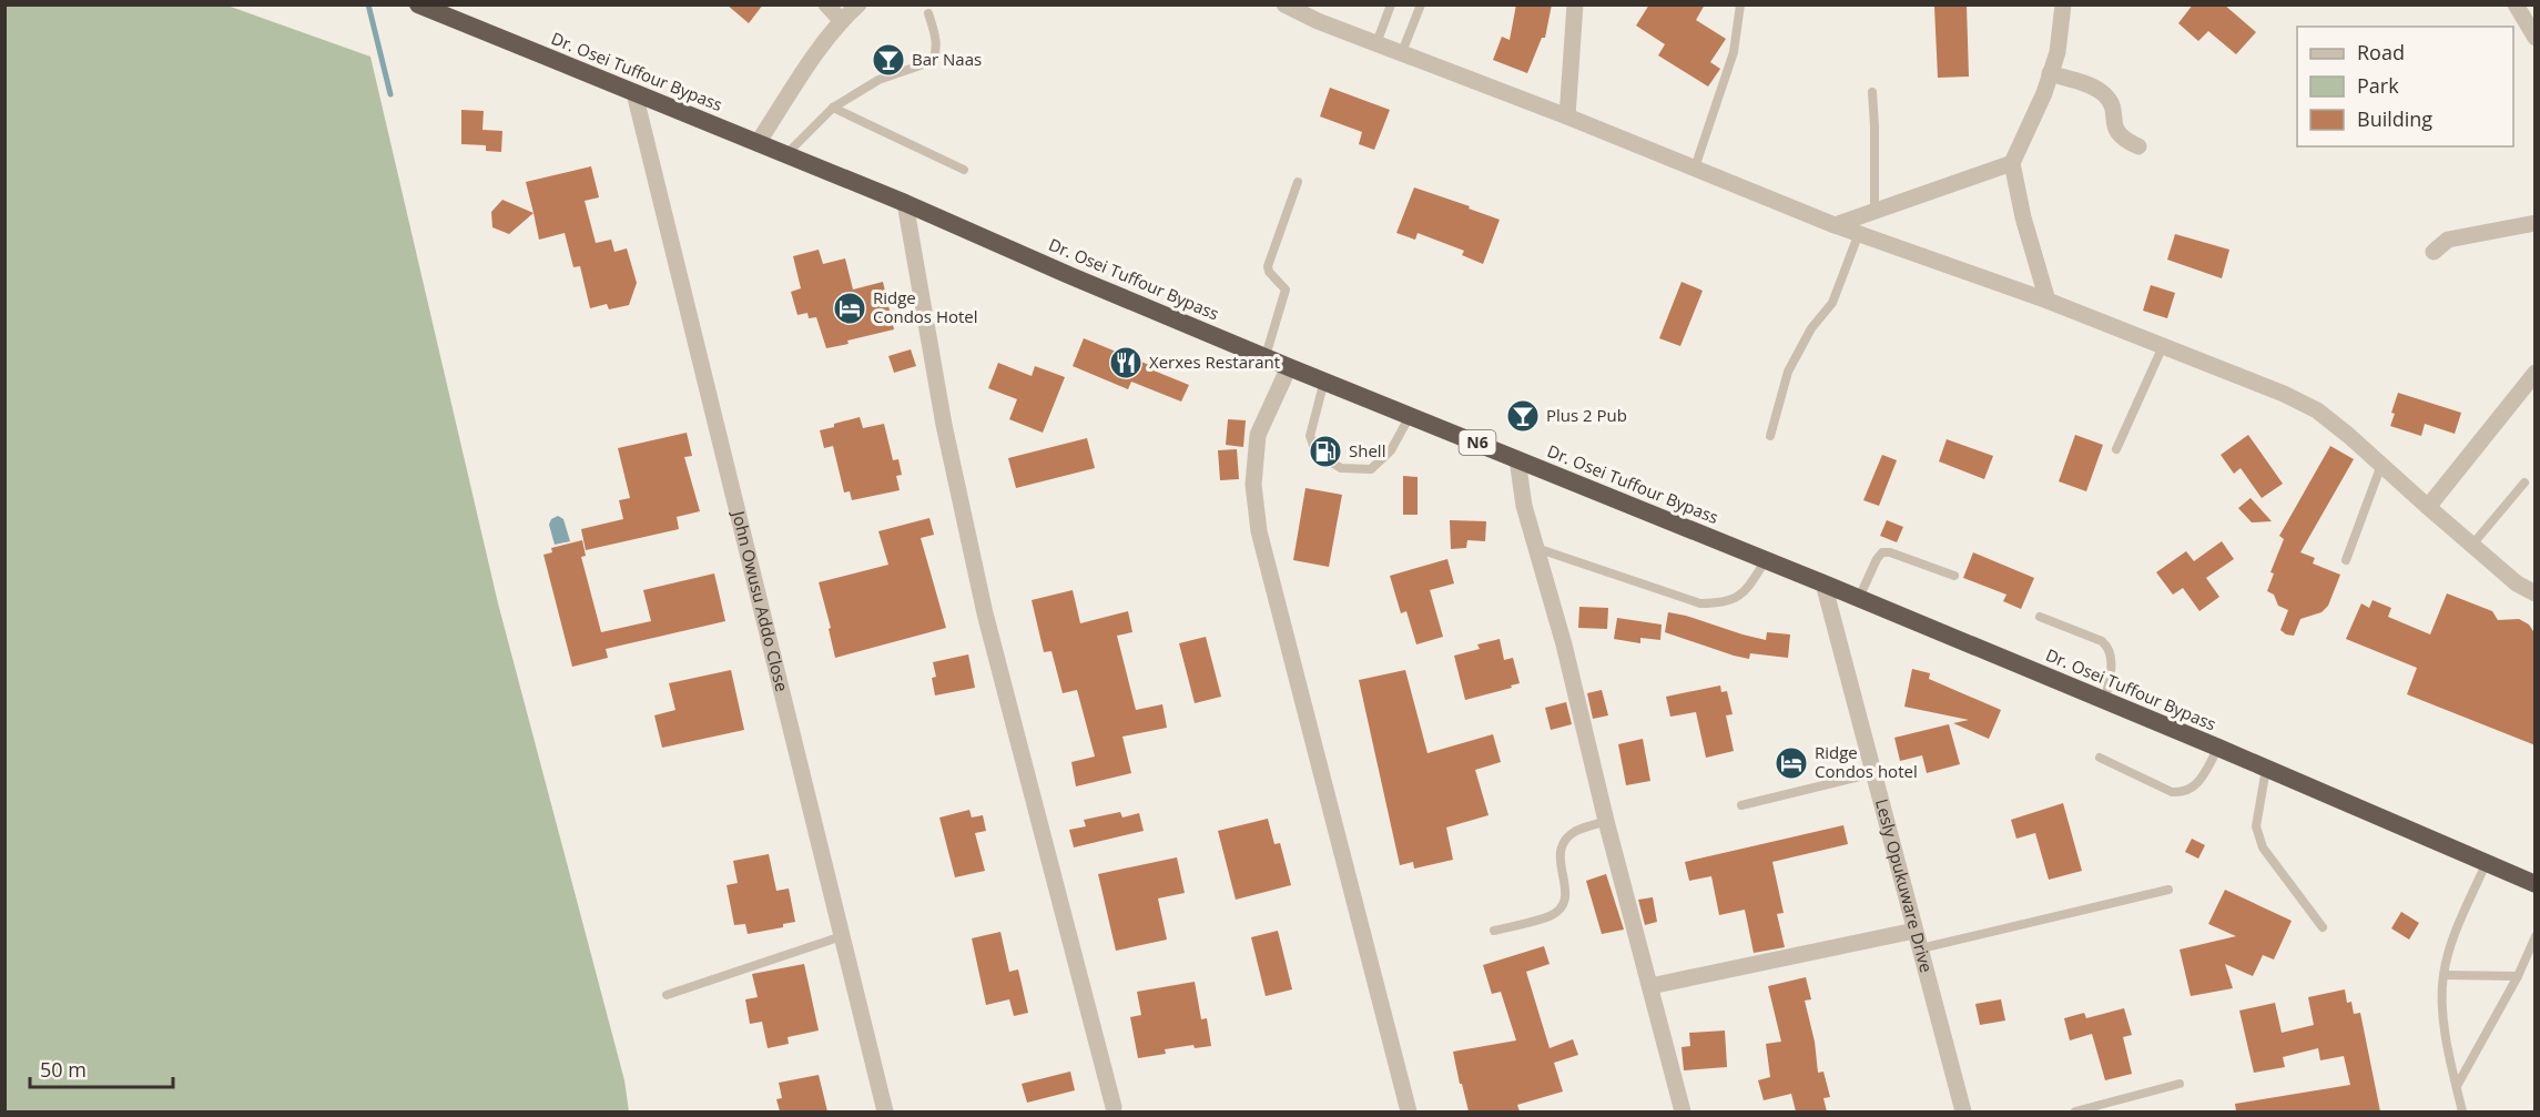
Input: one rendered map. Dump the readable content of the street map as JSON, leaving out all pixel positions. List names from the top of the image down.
{
  "streets": {
    "highway": ["Dr. Osei Tuffour Bypass", "N6"],
    "street": ["John Owusu Addo Close", "Lesly Opukuware Drive"]
  },
  "crossings": [
    ["Dr. Osei Tuffour Bypass", "John Owusu Addo Close"],
    ["Dr. Osei Tuffour Bypass", "Lesly Opukuware Drive"]
  ],
  "places": {
    "bar": ["Bar Naas", "Plus 2 Pub"],
    "hotel": ["Ridge Condos Hotel", "Ridge Condos hotel"],
    "restaurant": ["Xerxes Restarant"],
    "fuel station": ["Shell"]
  },
  "legend": ["Road", "Park", "Building"],
  "scale_bar": "50 m"
}
